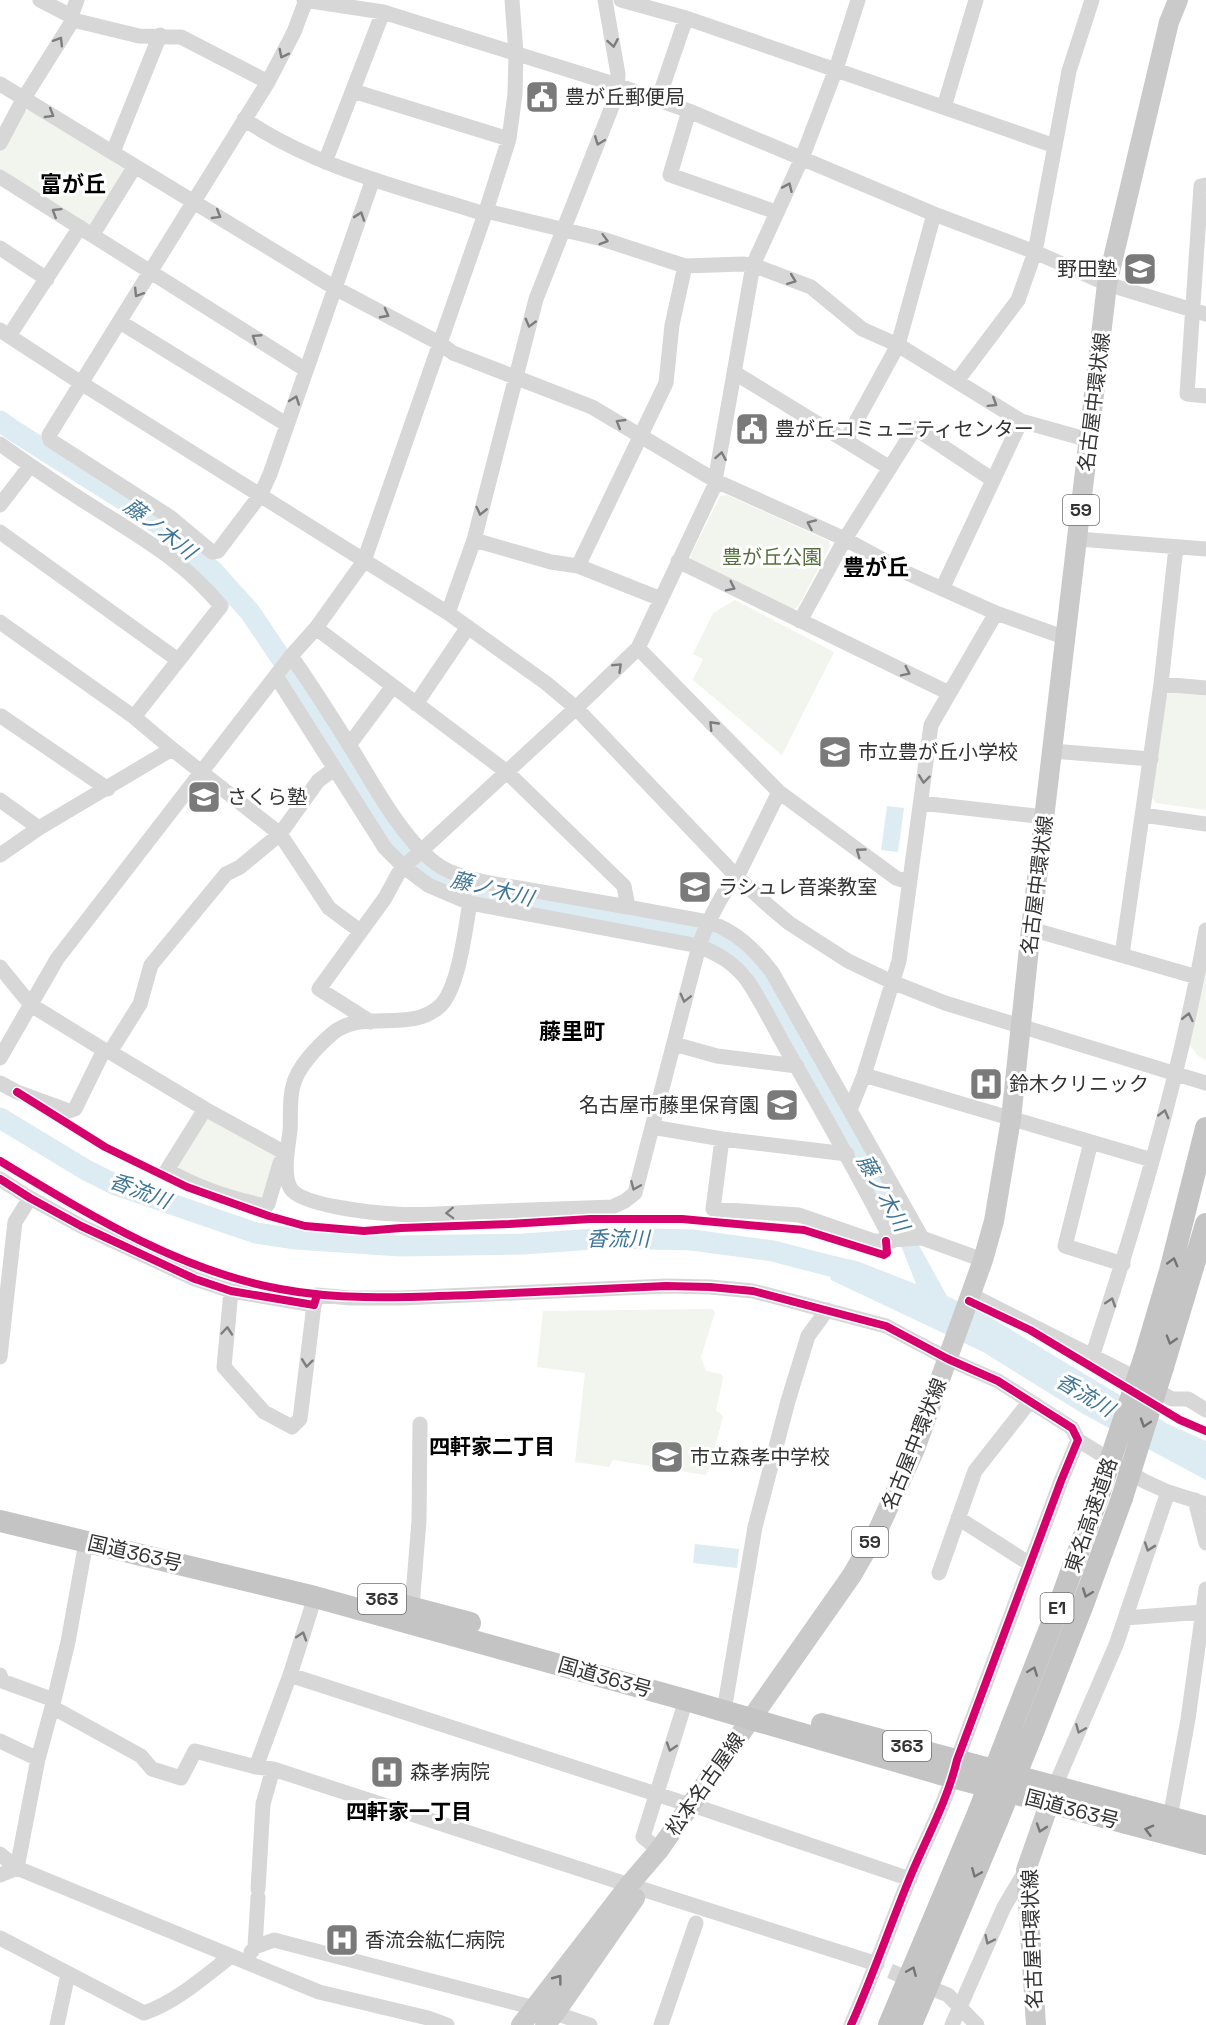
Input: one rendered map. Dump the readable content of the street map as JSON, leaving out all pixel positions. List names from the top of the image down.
{
  "streets": {
    "highway": [
      "東名高速道路",
      "国道363号",
      "363",
      "E1"
    ],
    "main road": ["名古屋中環状線", "59", "松本名古屋線"]
  },
  "crossings": [
    ["名古屋中環状線", "国道363号"],
    ["名古屋中環状線", "松本名古屋線"],
    ["国道363号", "松本名古屋線"]
  ],
  "districts": [
    "富が丘",
    "豊が丘",
    "藤里町",
    "四軒家二丁目",
    "四軒家一丁目"
  ],
  "water": ["藤ノ木川", "香流川"],
  "parks": ["豊が丘公園"],
  "places": {
    "public building": ["豊が丘郵便局", "豊が丘コミュニティセンター"],
    "school or university": [
      "野田塾",
      "市立豊が丘小学校",
      "さくら塾",
      "ラシュレ音楽教室",
      "名古屋市藤里保育園",
      "市立森孝中学校"
    ],
    "hospital": ["鈴木クリニック", "森孝病院", "香流会紘仁病院"]
  }
}
